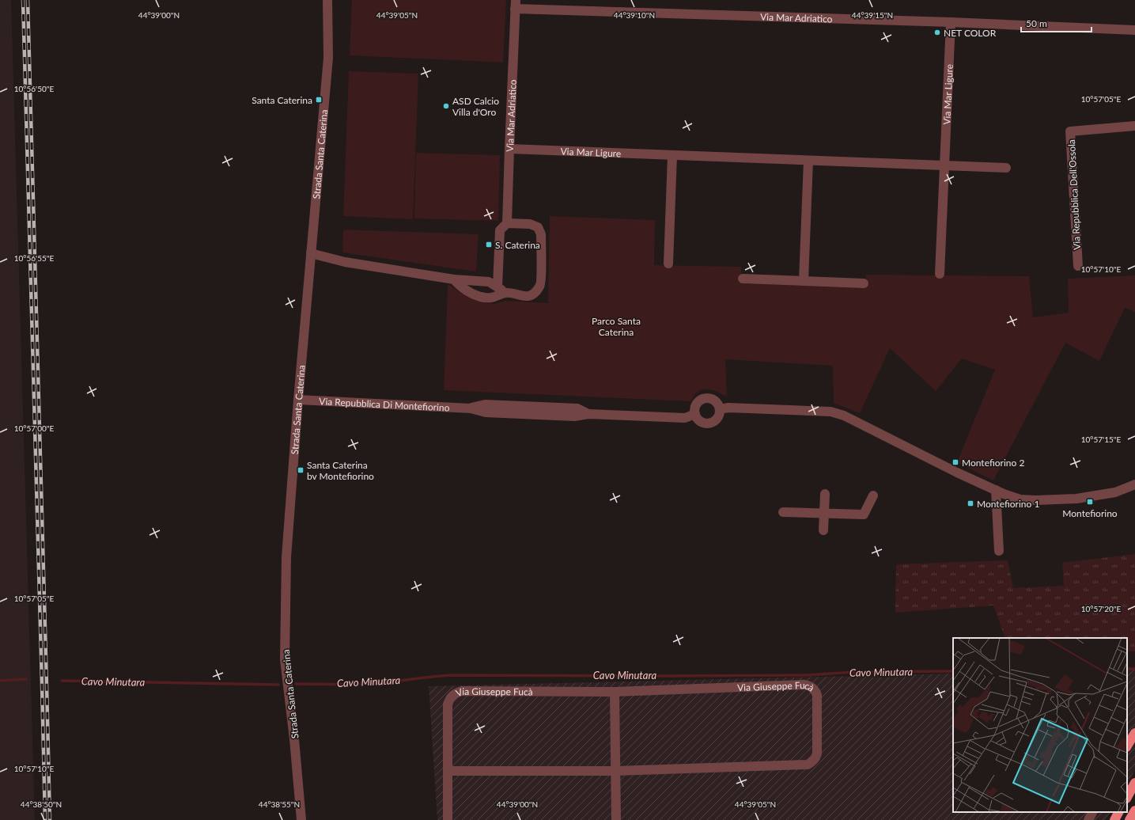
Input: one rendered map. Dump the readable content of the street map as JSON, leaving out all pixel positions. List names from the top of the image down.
{
  "streets": {
    "street": [
      "Via Mar Adriatico",
      "Via Mar Ligure",
      "Strada Santa Caterina",
      "Via Repubblica Dell'Ossola",
      "Via Repubblica Di Montefiorino",
      "Via Giuseppe Fucà"
    ]
  },
  "crossings": [
    ["Via Mar Adriatico", "Via Mar Ligure"],
    ["Strada Santa Caterina", "Via Repubblica Di Montefiorino"]
  ],
  "water": ["Cavo Minutara"],
  "parks": ["Parco Santa Caterina"],
  "places": {
    "other": ["NET COLOR", "ASD Calcio Villa d'Oro"],
    "transit": [
      "Santa Caterina",
      "S. Caterina",
      "Montefiorino 2",
      "Santa Caterina bv Montefiorino",
      "Montefiorino",
      "Montefiorino 1"
    ]
  },
  "scale_bar": "50 m",
  "coordinates": [
    "44°39'15\"N",
    "44°39'00\"N",
    "44°39'05\"N",
    "44°39'10\"N",
    "10°56'50\"E",
    "10°57'05\"E",
    "10°56'55\"E",
    "10°57'10\"E",
    "10°57'00\"E",
    "10°57'15\"E",
    "10°57'20\"E",
    "44°38'50\"N",
    "44°38'55\"N"
  ]
}
